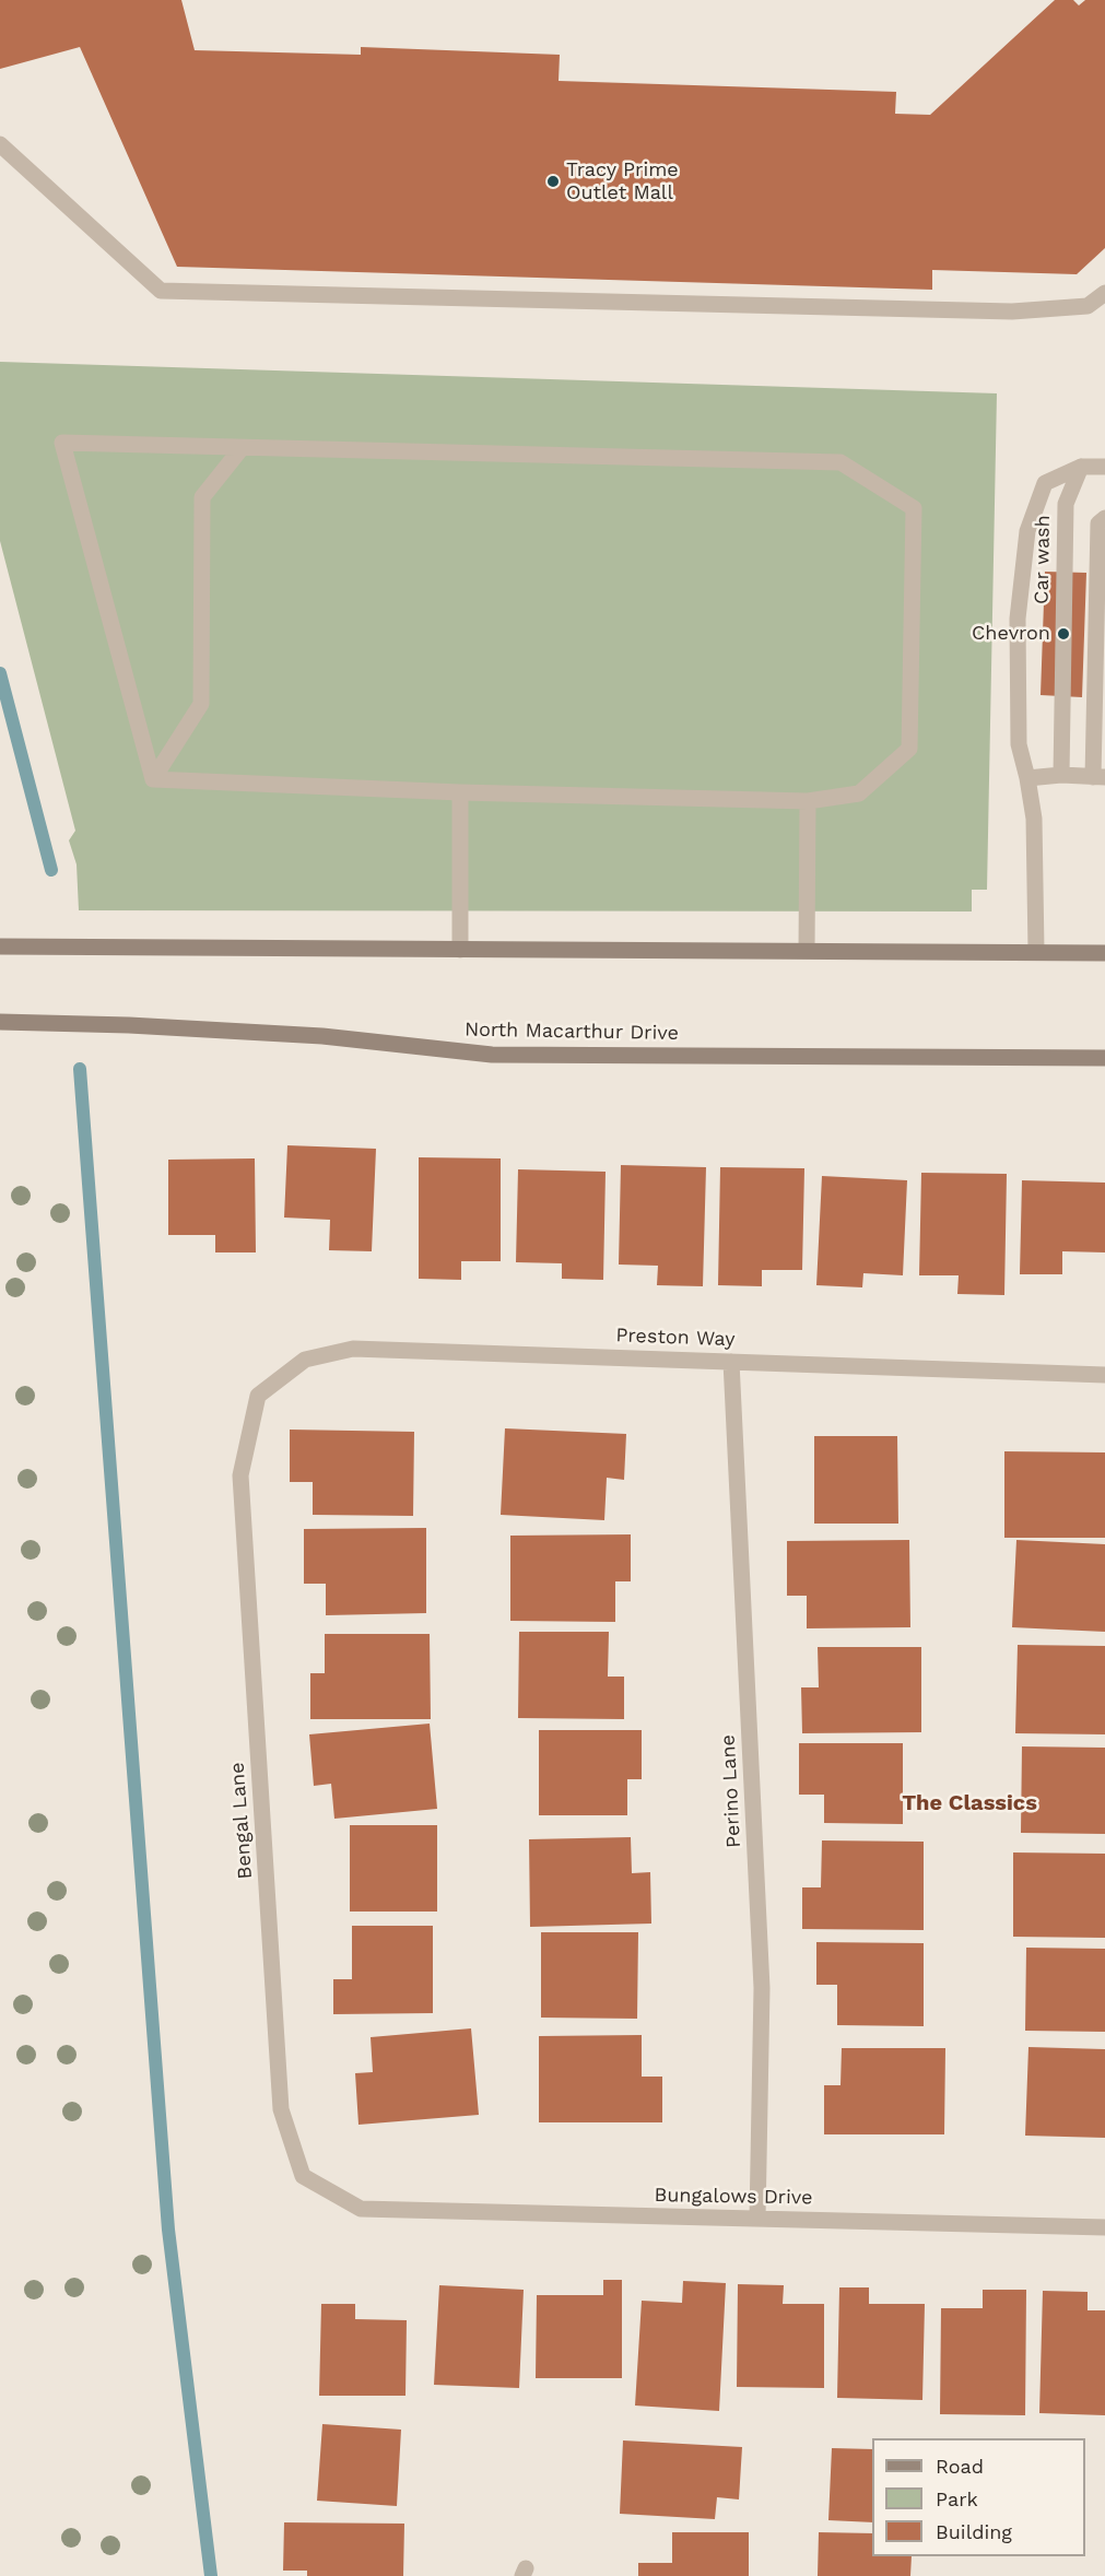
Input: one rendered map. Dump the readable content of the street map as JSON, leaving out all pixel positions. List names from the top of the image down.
{
  "streets": {
    "main road": ["North Macarthur Drive"],
    "street": [
      "Car wash",
      "Preston Way",
      "Perino Lane",
      "Bengal Lane",
      "Bungalows Drive"
    ]
  },
  "crossings": [
    ["Preston Way", "Perino Lane"],
    ["Preston Way", "Bengal Lane"],
    ["Perino Lane", "Bungalows Drive"],
    ["Bengal Lane", "Bungalows Drive"]
  ],
  "districts": ["The Classics"],
  "places": ["Tracy Prime Outlet Mall", "Chevron"],
  "legend": ["Road", "Park", "Building"]
}
